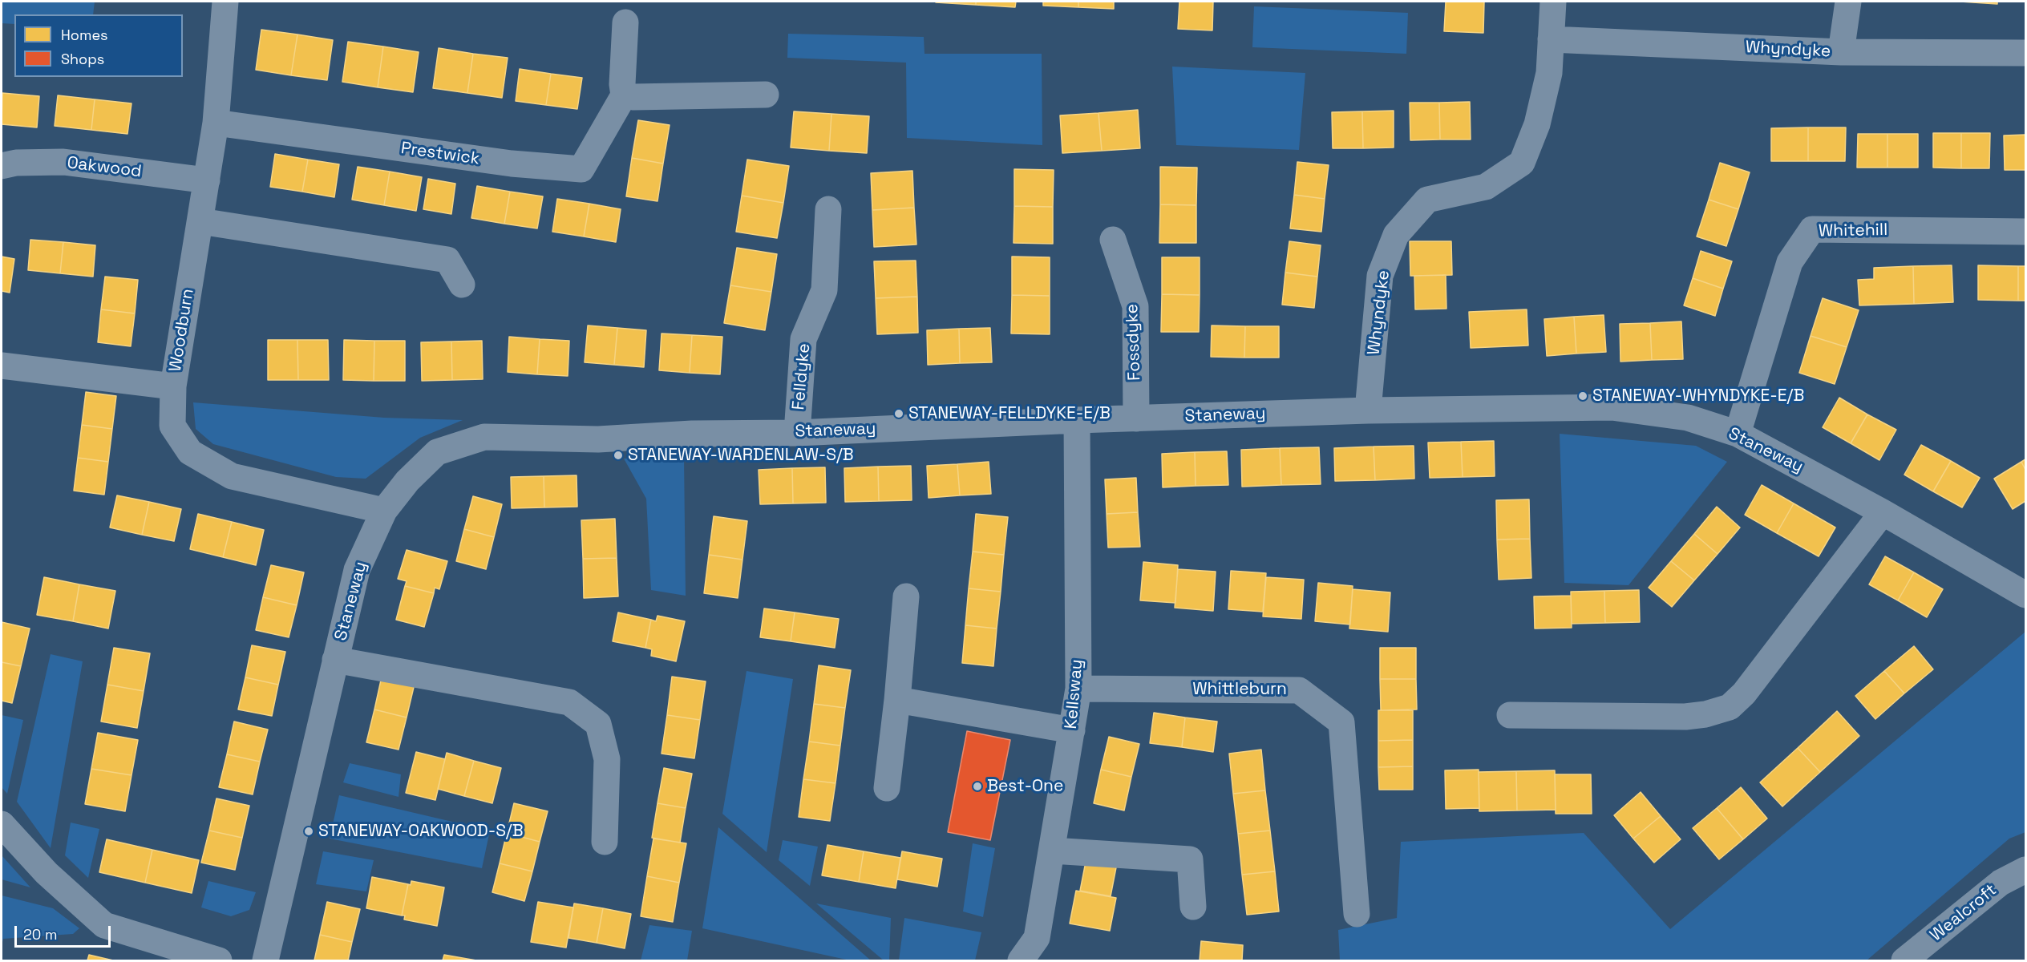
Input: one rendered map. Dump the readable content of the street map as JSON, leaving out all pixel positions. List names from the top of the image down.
{
  "streets": {
    "street": [
      "Whyndyke",
      "Prestwick",
      "Oakwood",
      "Whitehill",
      "Woodburn",
      "Fossdyke",
      "Felldyke",
      "Staneway",
      "Whittleburn",
      "Kellsway",
      "Wealcroft"
    ]
  },
  "crossings": [
    ["Whyndyke", "Staneway"],
    ["Prestwick", "Woodburn"],
    ["Oakwood", "Woodburn"],
    ["Whitehill", "Staneway"],
    ["Woodburn", "Staneway"],
    ["Fossdyke", "Staneway"],
    ["Felldyke", "Staneway"],
    ["Staneway", "Kellsway"],
    ["Whittleburn", "Kellsway"]
  ],
  "places": [
    "STANEWAY-WHYNDYKE-E/B",
    "STANEWAY-FELLDYKE-E/B",
    "STANEWAY-WARDENLAW-S/B",
    "Best-One",
    "STANEWAY-OAKWOOD-S/B"
  ],
  "legend": ["Homes", "Shops"],
  "scale_bar": "20 m"
}
